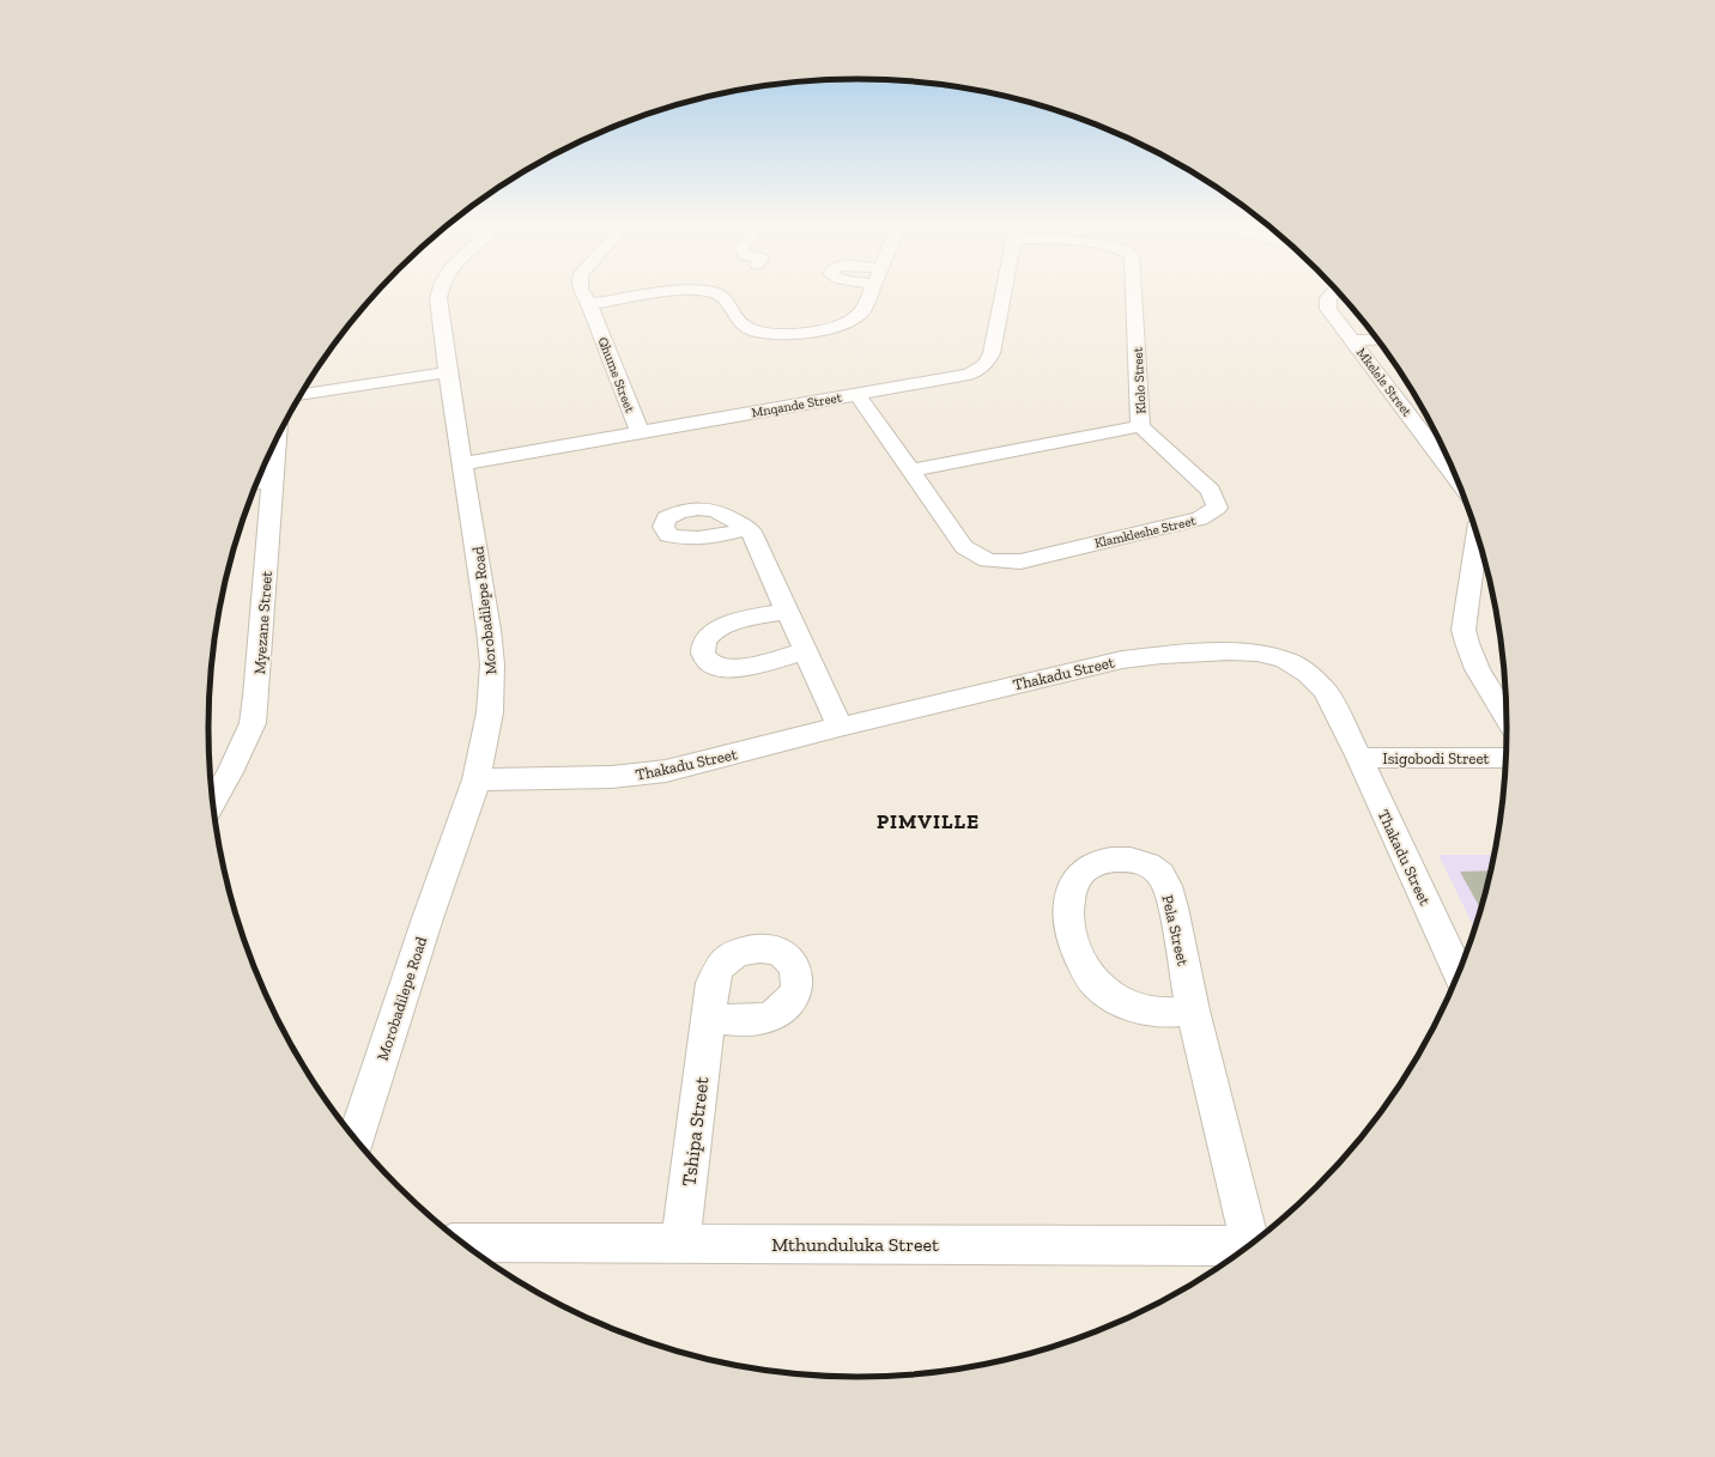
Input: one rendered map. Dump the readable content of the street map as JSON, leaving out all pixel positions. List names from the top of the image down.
{
  "streets": {
    "street": [
      "Qhume Street",
      "Klolo Street",
      "Mkelele Street",
      "Mnqande Street",
      "Klamkleshe Street",
      "Morobadilepe Road",
      "Myezane Street",
      "Thakadu Street",
      "Isigobodi Street",
      "Pela Street",
      "Tshipa Street",
      "Mthunduluka Street"
    ]
  },
  "crossings": [
    ["Qhume Street", "Mnqande Street"],
    ["Klolo Street", "Klamkleshe Street"],
    ["Mnqande Street", "Klamkleshe Street"],
    ["Mnqande Street", "Morobadilepe Road"],
    ["Morobadilepe Road", "Thakadu Street"],
    ["Thakadu Street", "Isigobodi Street"],
    ["Tshipa Street", "Mthunduluka Street"]
  ],
  "districts": ["PIMVILLE"]
}
